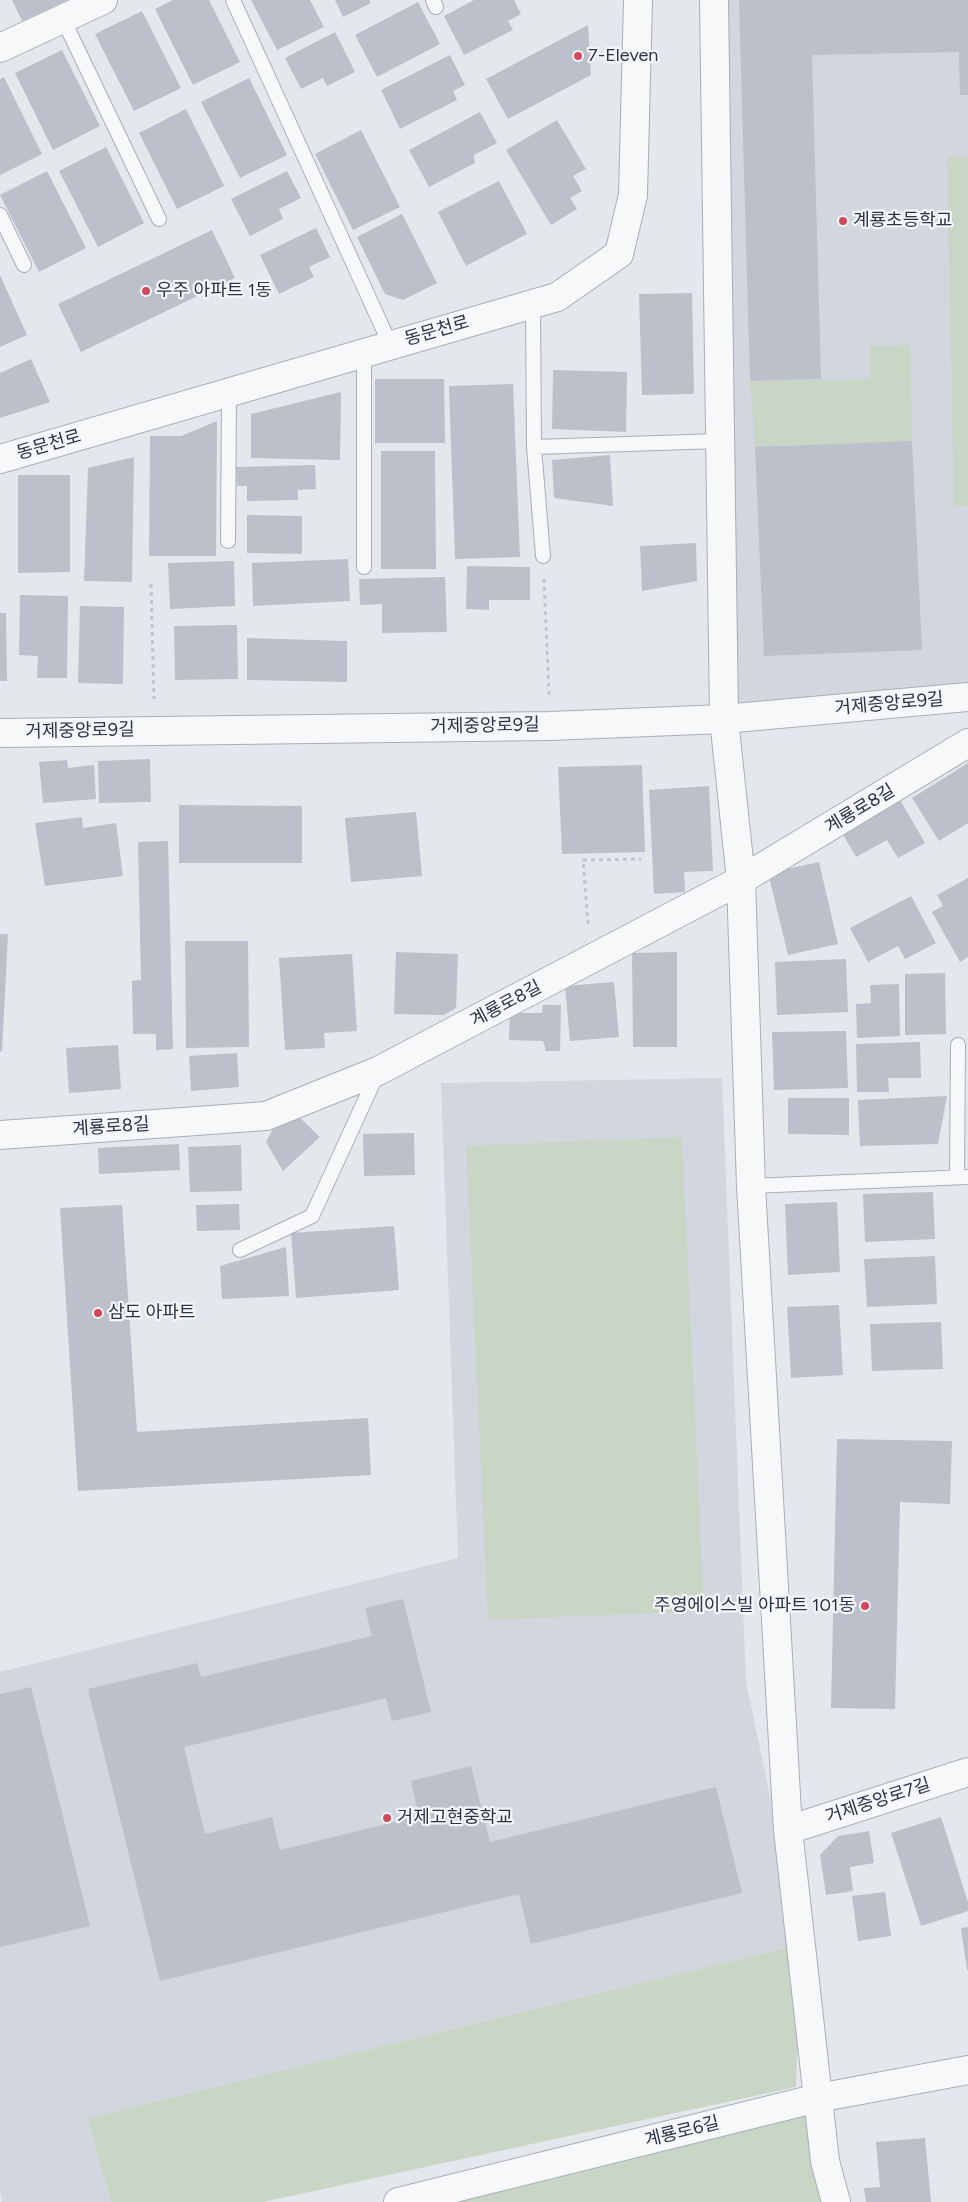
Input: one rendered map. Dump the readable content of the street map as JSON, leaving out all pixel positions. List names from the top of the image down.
{
  "streets": {
    "street": [
      "동문천로",
      "거제중앙로9길",
      "계룡로8길",
      "거제중앙로7길",
      "계룡로6길"
    ]
  },
  "places": [
    "7-Eleven",
    "계룡초등학교",
    "우주 아파트 1동",
    "삼도 아파트",
    "주영에이스빌 아파트 101동",
    "거제고현중학교"
  ]
}
